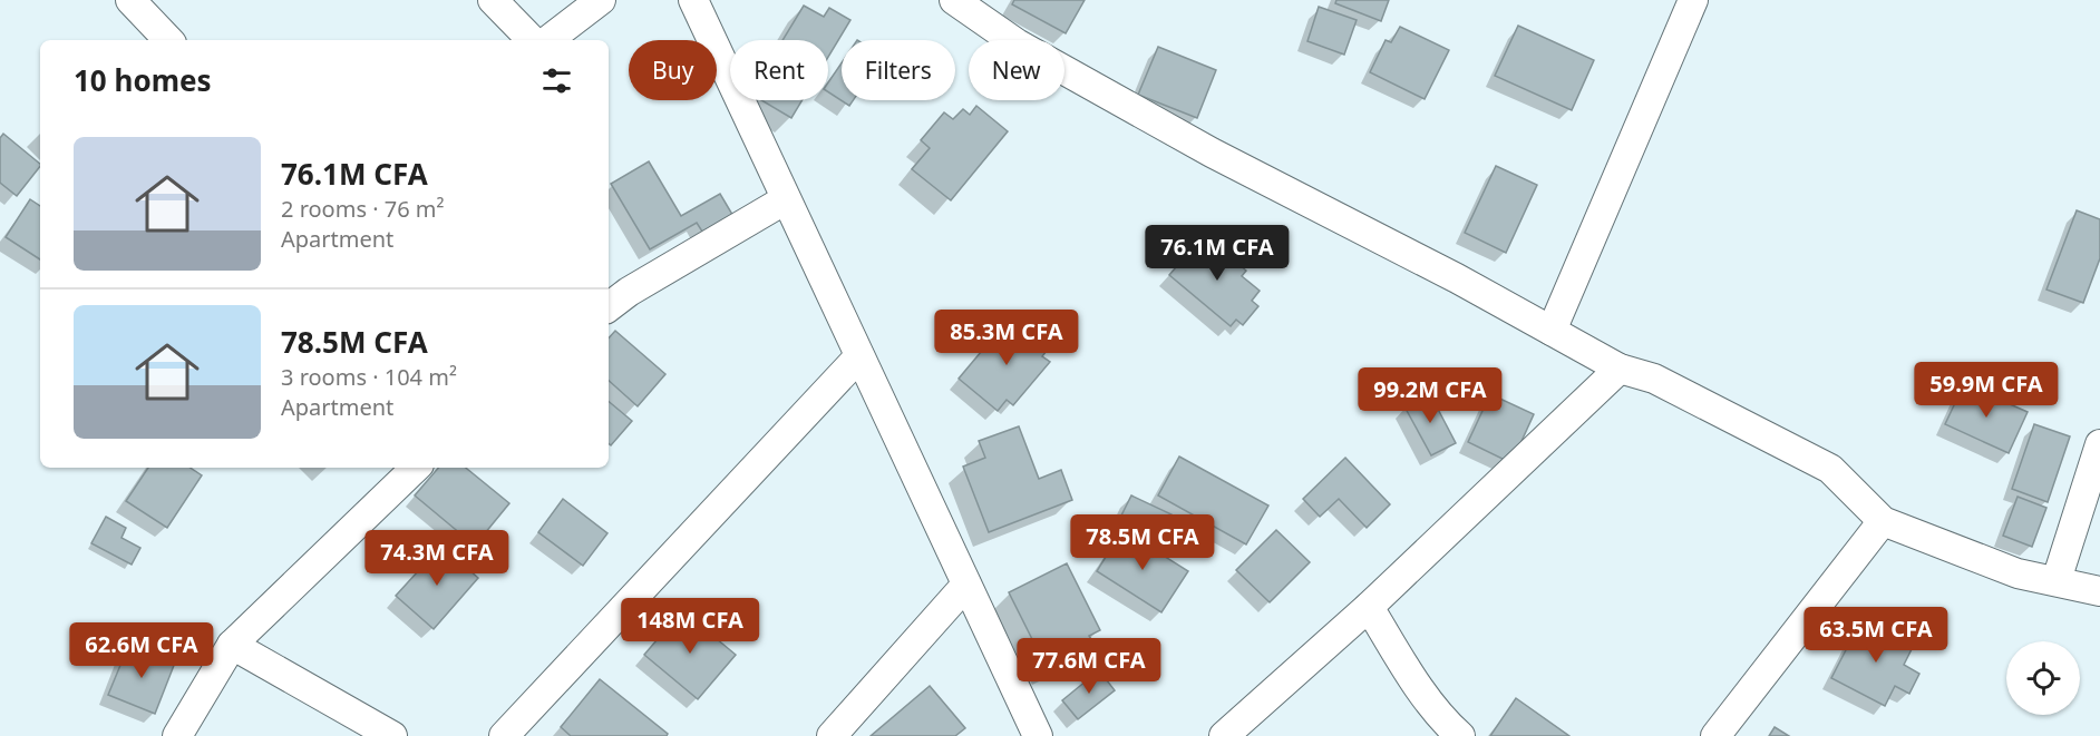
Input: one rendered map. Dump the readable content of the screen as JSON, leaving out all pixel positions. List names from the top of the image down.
{
  "page": {
    "chip": [
      "Buy",
      "Rent",
      "Filters",
      "New"
    ],
    "heading": "10 homes",
    "list": [
      {
        "name": "76.1M CFA",
        "note": "2 rooms · 76 m² · Apartment"
      },
      {
        "name": "78.5M CFA",
        "note": "3 rooms · 104 m² · Apartment"
      }
    ],
    "price": [
      "76.1M CFA",
      "85.3M CFA",
      "59.9M CFA",
      "99.2M CFA",
      "78.5M CFA",
      "74.3M CFA",
      "148M CFA",
      "63.5M CFA",
      "62.6M CFA",
      "77.6M CFA"
    ]
  }
}
